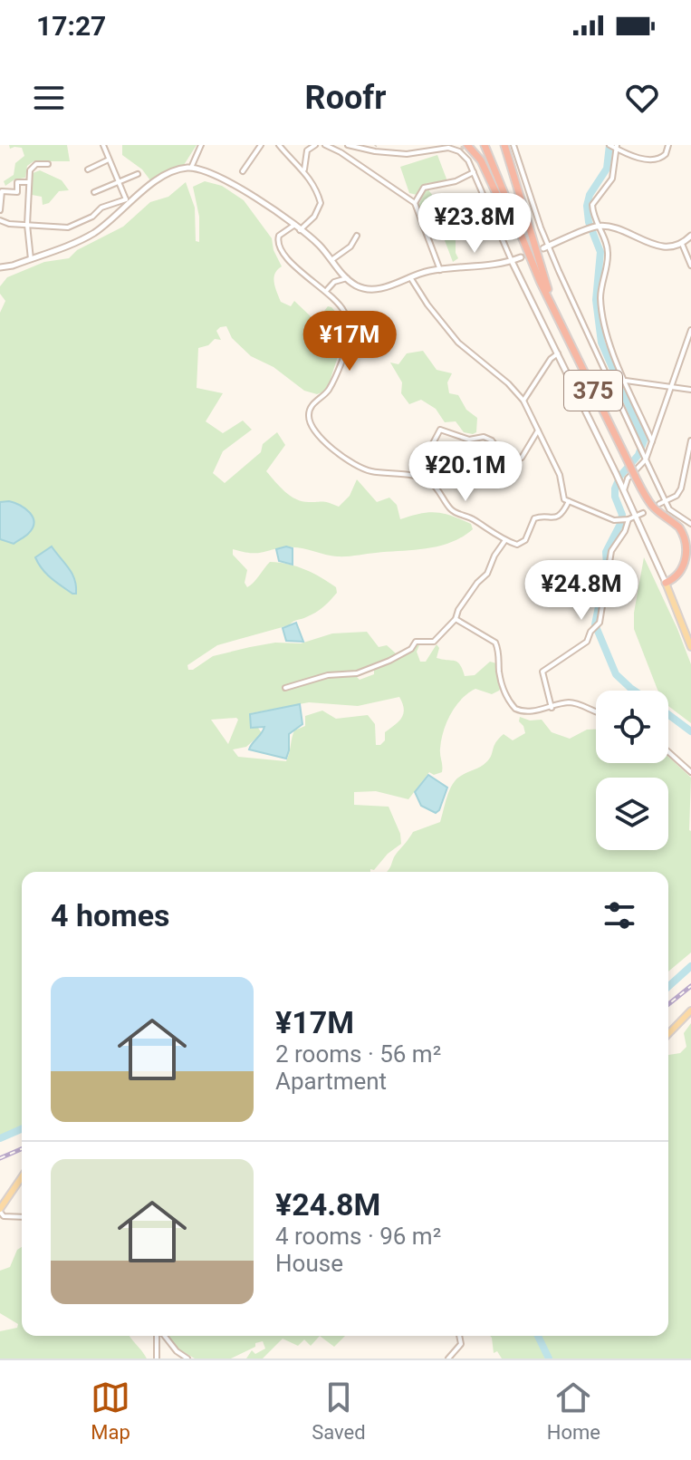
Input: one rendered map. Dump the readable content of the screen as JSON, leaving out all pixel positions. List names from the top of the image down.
{
  "streets": {
    "highway": ["375"]
  },
  "page": {
    "status": "17:27",
    "header": "Roofr",
    "price": [
      "¥23.8M",
      "¥17M",
      "¥20.1M",
      "¥24.8M"
    ],
    "heading": "4 homes",
    "list": [
      {
        "name": "¥17M",
        "note": "2 rooms · 56 m² · Apartment"
      },
      {
        "name": "¥24.8M",
        "note": "4 rooms · 96 m² · House"
      }
    ],
    "tabs": ["Map", "Saved", "Home"]
  }
}
